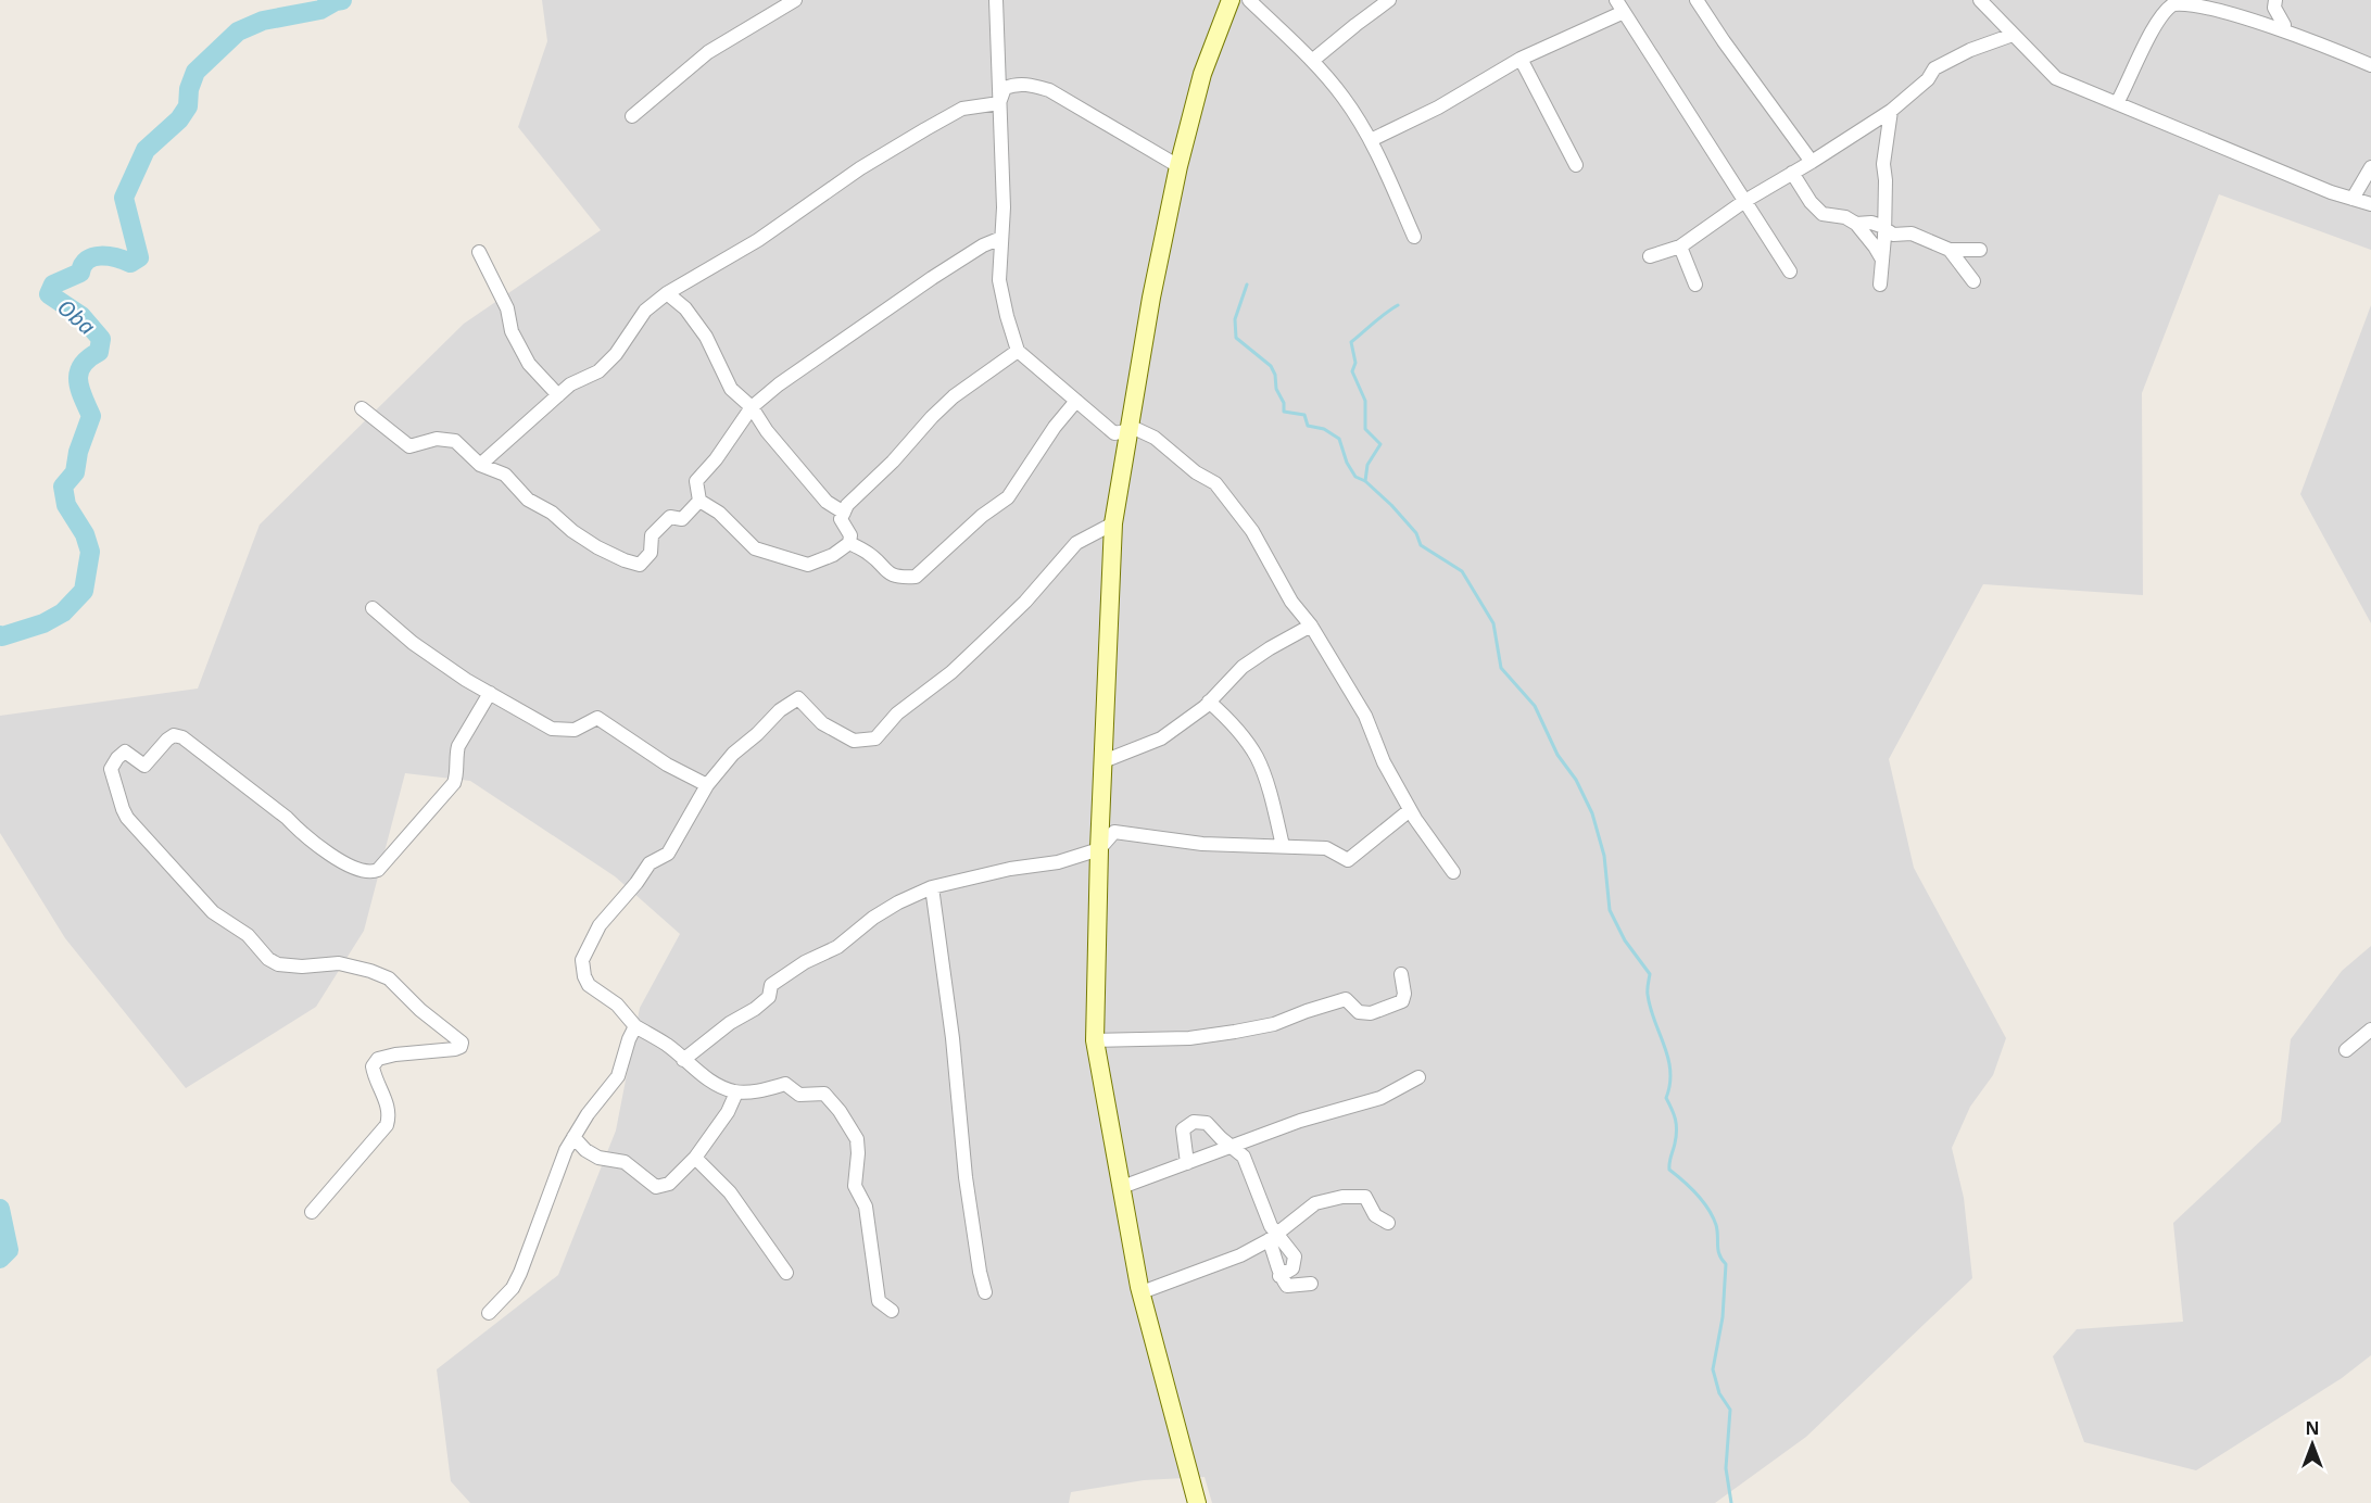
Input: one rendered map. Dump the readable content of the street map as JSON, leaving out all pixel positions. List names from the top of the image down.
{
  "water": ["Oba"],
  "north": "top"
}
